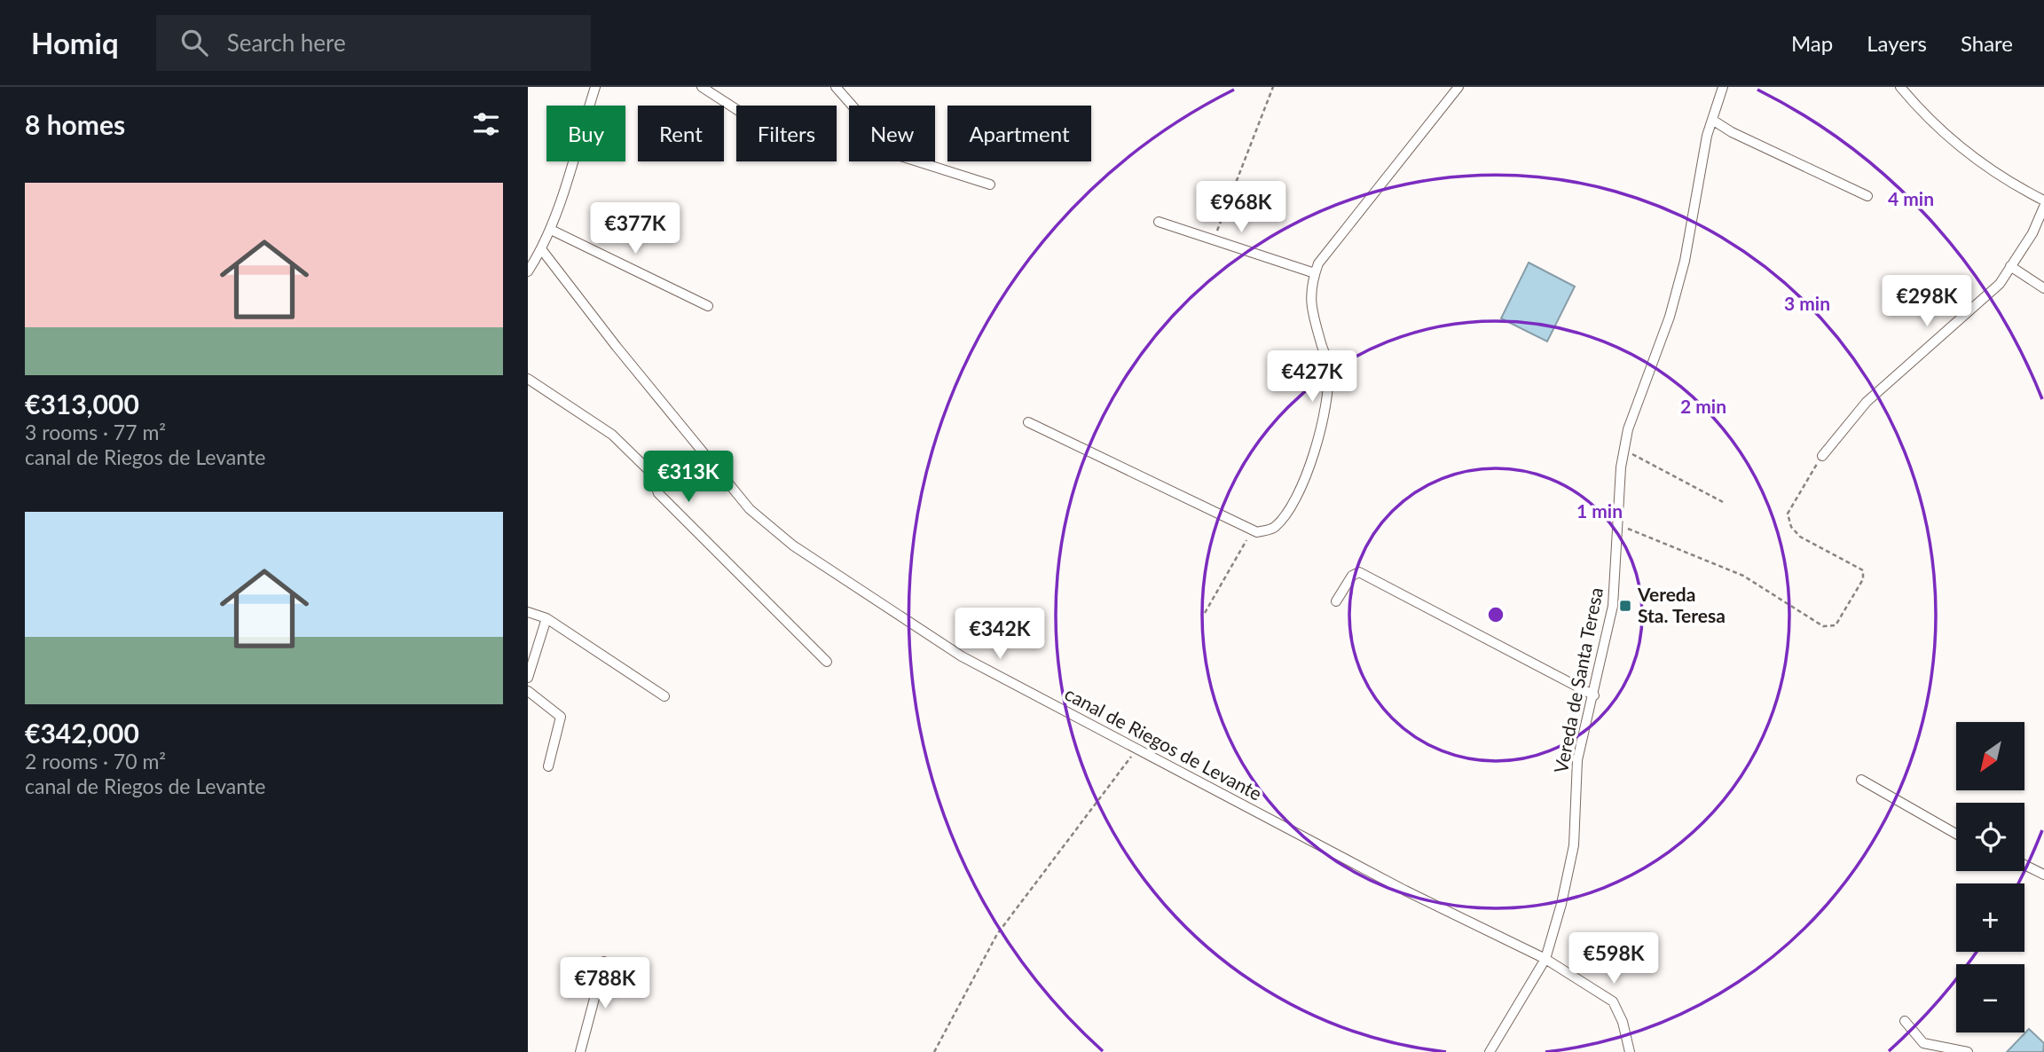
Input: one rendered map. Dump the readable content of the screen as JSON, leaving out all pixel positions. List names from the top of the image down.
{
  "streets": {
    "street": ["Vereda de Santa Teresa", "canal de Riegos de Levante"]
  },
  "crossings": [
    ["Vereda de Santa Teresa", "canal de Riegos de Levante"]
  ],
  "places": {
    "transit": ["Vereda Sta. Teresa"]
  },
  "north": "bottom left",
  "page": {
    "header": "Homiq",
    "search": "Search here",
    "nav": ["Map", "Layers", "Share"],
    "heading": "8 homes",
    "chip": [
      "Buy",
      "Rent",
      "Filters",
      "New",
      "Apartment"
    ],
    "list": [
      {
        "name": "€313,000",
        "note": "3 rooms · 77 m² · canal de Riegos de Levante"
      },
      {
        "name": "€342,000",
        "note": "2 rooms · 70 m² · canal de Riegos de Levante"
      }
    ],
    "price": [
      "€968K",
      "€377K",
      "€298K",
      "€427K",
      "€313K",
      "€342K",
      "€598K",
      "€788K"
    ],
    "map_buttons": ["+", "−"]
  },
  "rings": [
    "4 min",
    "3 min",
    "2 min",
    "1 min"
  ]
}
